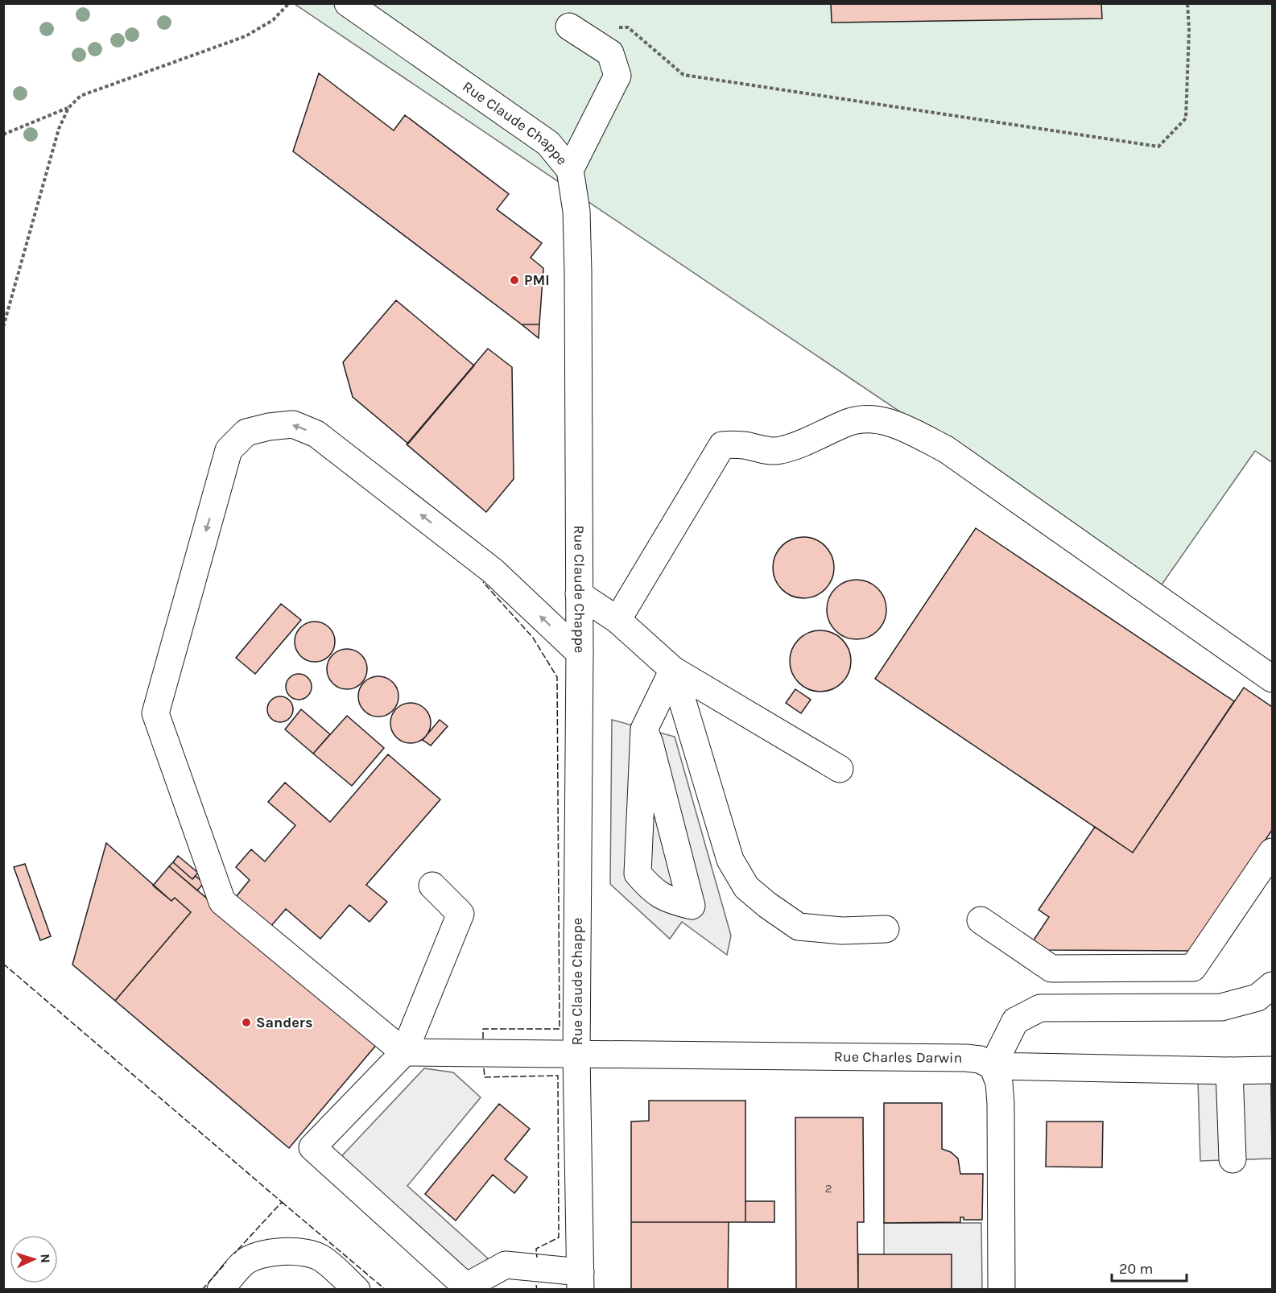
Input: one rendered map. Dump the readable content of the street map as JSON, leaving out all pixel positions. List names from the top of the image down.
{
  "streets": {
    "street": ["Rue Claude Chappe", "Rue Charles Darwin"]
  },
  "crossings": [
    ["Rue Claude Chappe", "Rue Charles Darwin"]
  ],
  "places": ["PMI", "Sanders"],
  "house_numbers": ["2"],
  "scale_bar": "20 m",
  "north": "right"
}
